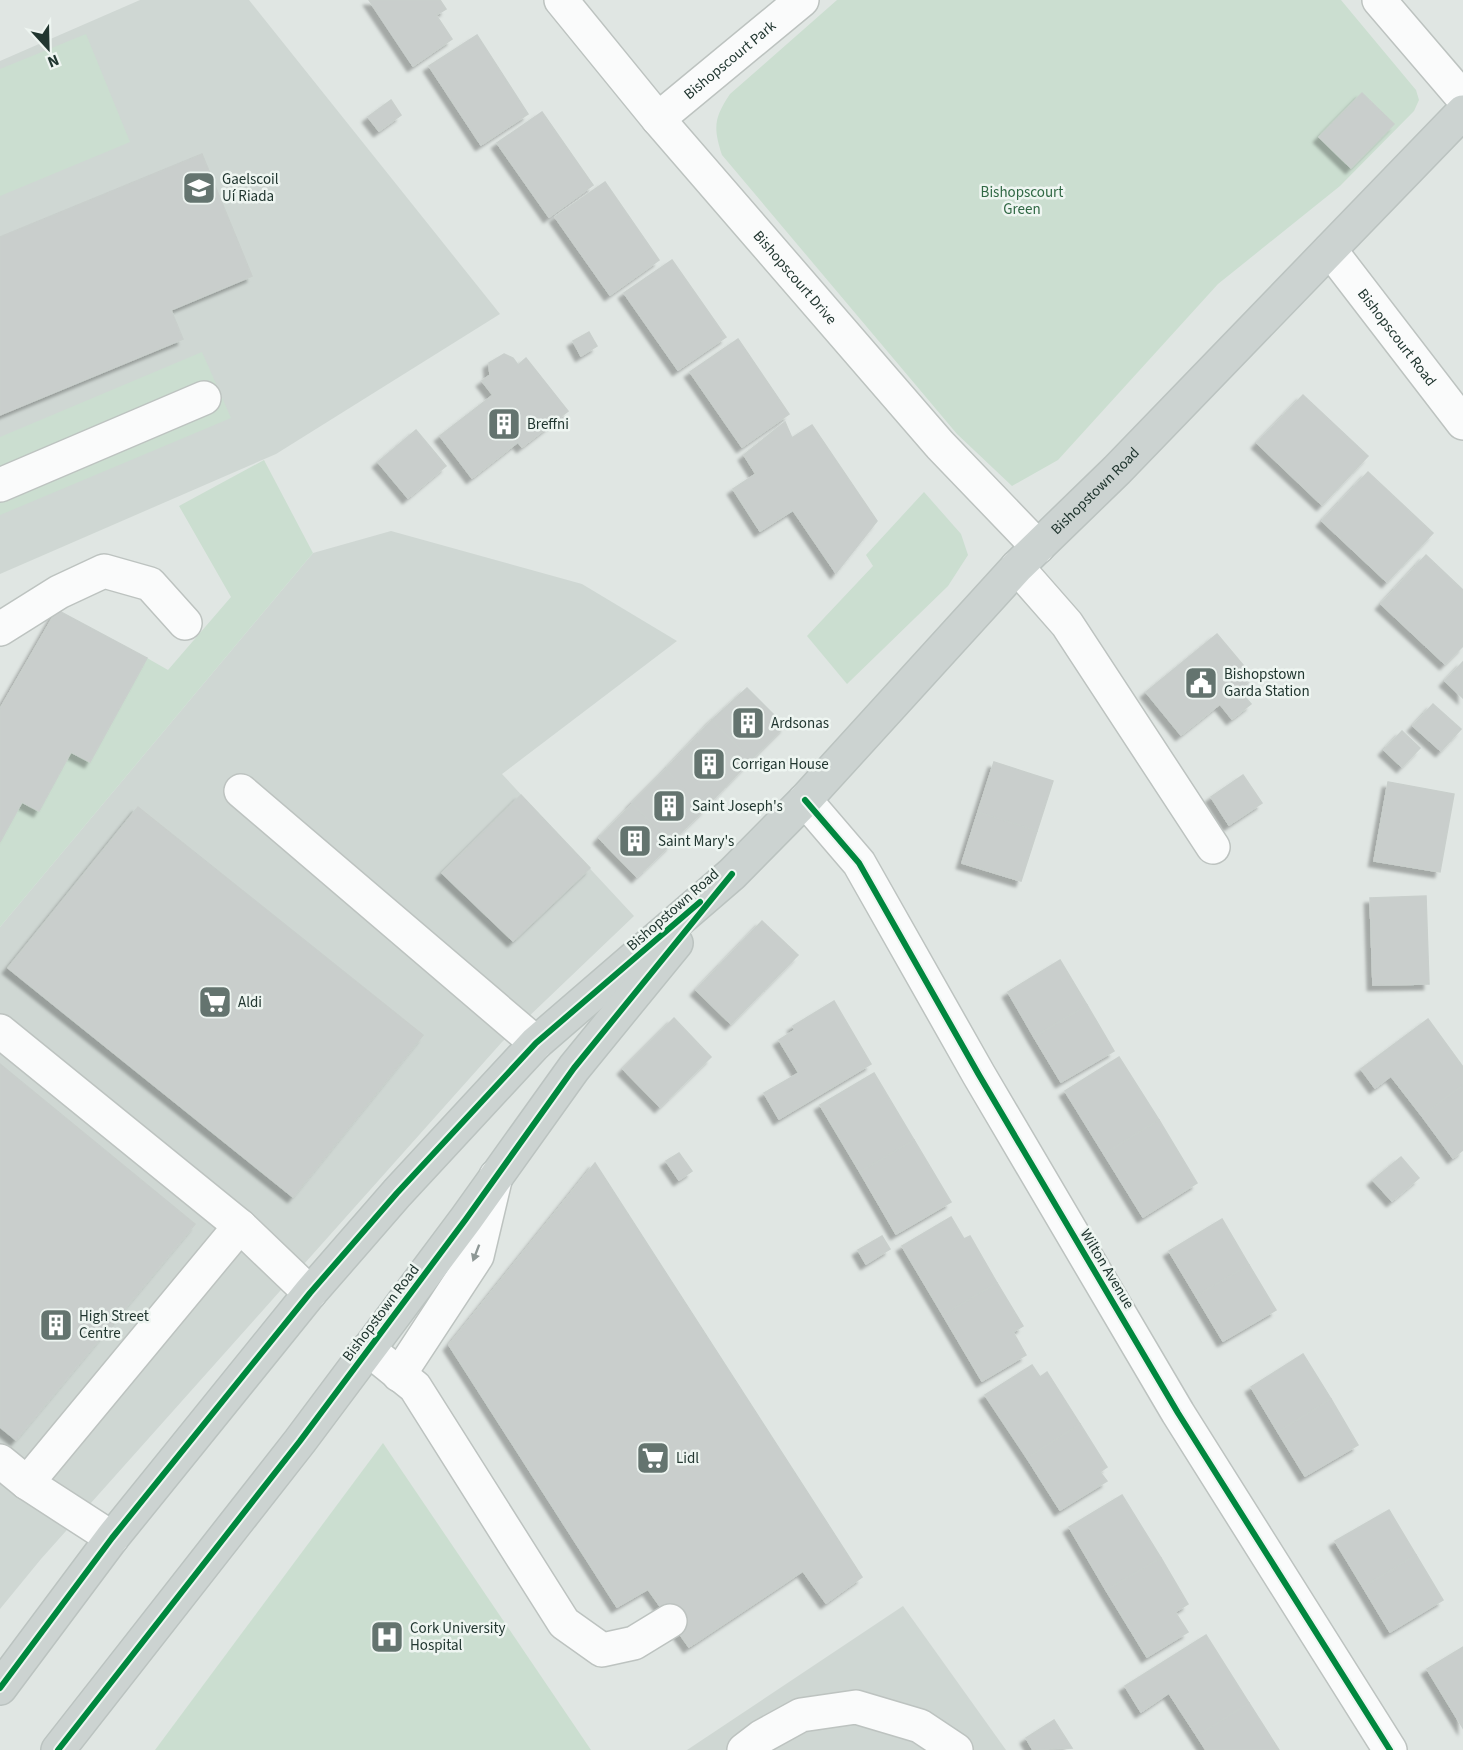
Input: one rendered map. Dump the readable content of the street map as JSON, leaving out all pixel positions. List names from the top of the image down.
{
  "streets": {
    "main road": ["Bishopstown Road"],
    "street": [
      "Bishopscourt Park",
      "Bishopscourt Drive",
      "Bishopscourt Road",
      "Wilton Avenue"
    ]
  },
  "crossings": [
    ["Bishopscourt Park", "Bishopscourt Drive"],
    ["Bishopscourt Drive", "Bishopstown Road"],
    ["Bishopscourt Road", "Bishopstown Road"],
    ["Bishopstown Road", "Wilton Avenue"]
  ],
  "parks": ["Bishopscourt Green"],
  "places": {
    "school or university": ["Gaelscoil Uí Riada"],
    "building": [
      "Breffni",
      "Ardsonas",
      "Corrigan House",
      "Saint Joseph's",
      "Saint Mary's",
      "High Street Centre"
    ],
    "public building": ["Bishopstown Garda Station"],
    "supermarket": ["Aldi", "Lidl"],
    "hospital": ["Cork University Hospital"]
  },
  "north": "bottom"
}
